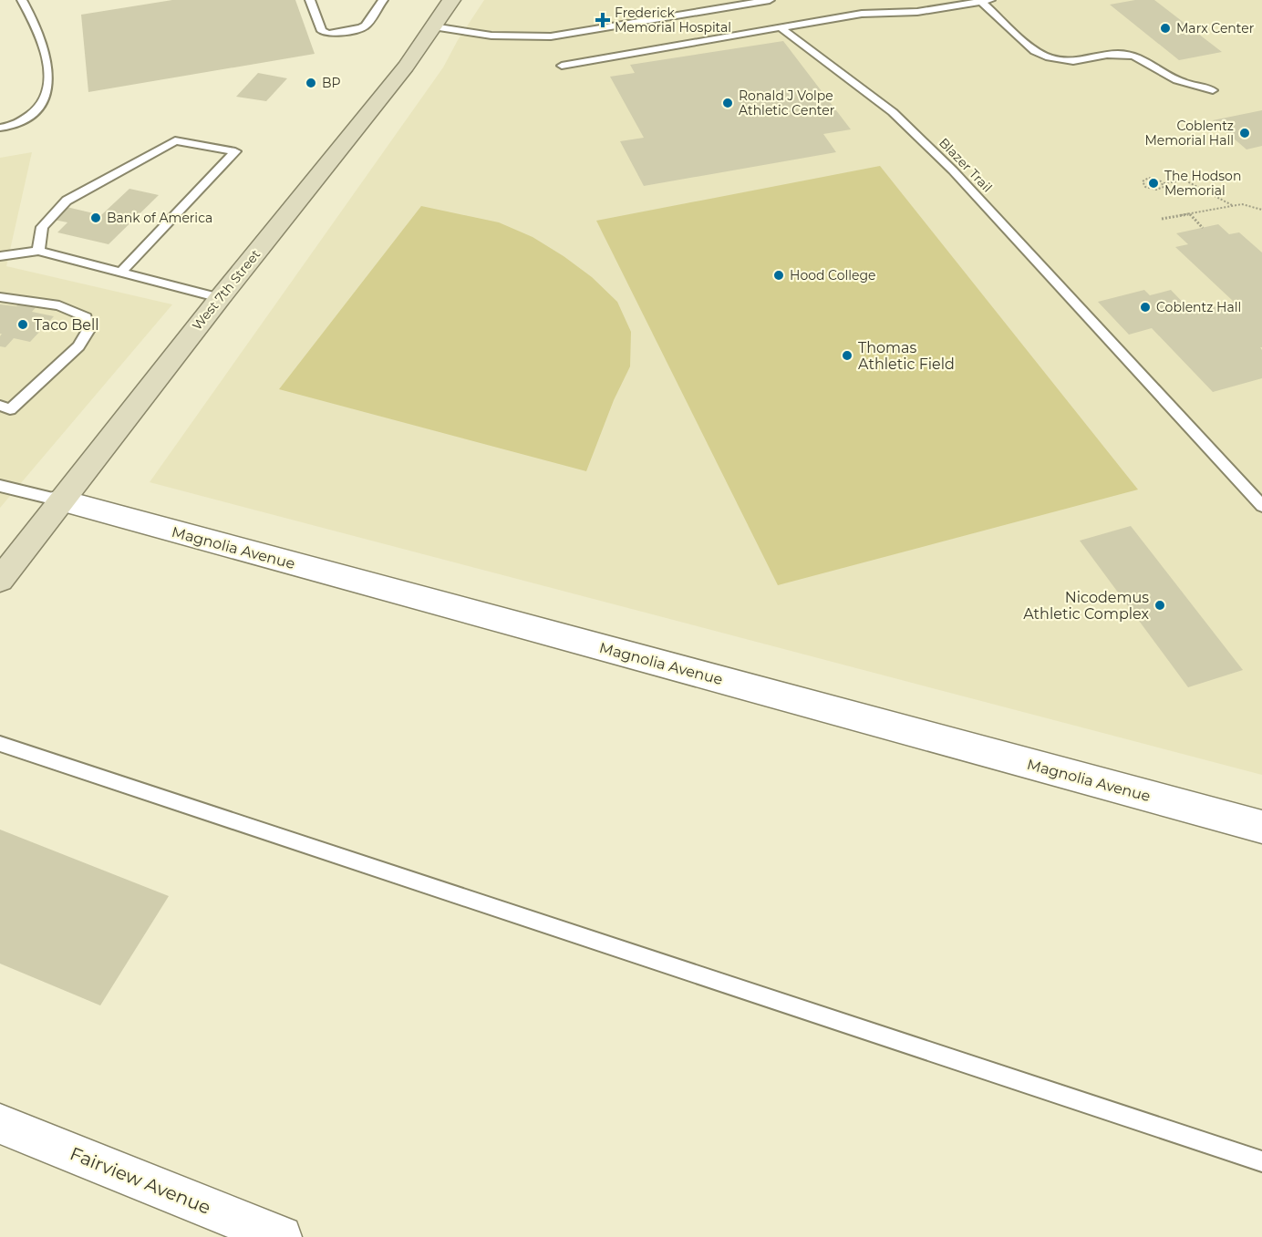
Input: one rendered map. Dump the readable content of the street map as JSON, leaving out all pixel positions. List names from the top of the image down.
{
  "streets": {
    "main road": ["West 7th Street"],
    "street": ["Magnolia Avenue", "Fairview Avenue"],
    "lane": ["Blazer Trail"]
  },
  "crossings": [
    ["West 7th Street", "Magnolia Avenue"]
  ],
  "places": {
    "health": ["Frederick Memorial Hospital"],
    "other": [
      "Marx Center",
      "BP",
      "Ronald J Volpe Athletic Center",
      "Coblentz Memorial Hall",
      "The Hodson Memorial",
      "Bank of America",
      "Hood College",
      "Coblentz Hall",
      "Taco Bell",
      "Thomas Athletic Field",
      "Nicodemus Athletic Complex"
    ]
  }
}
